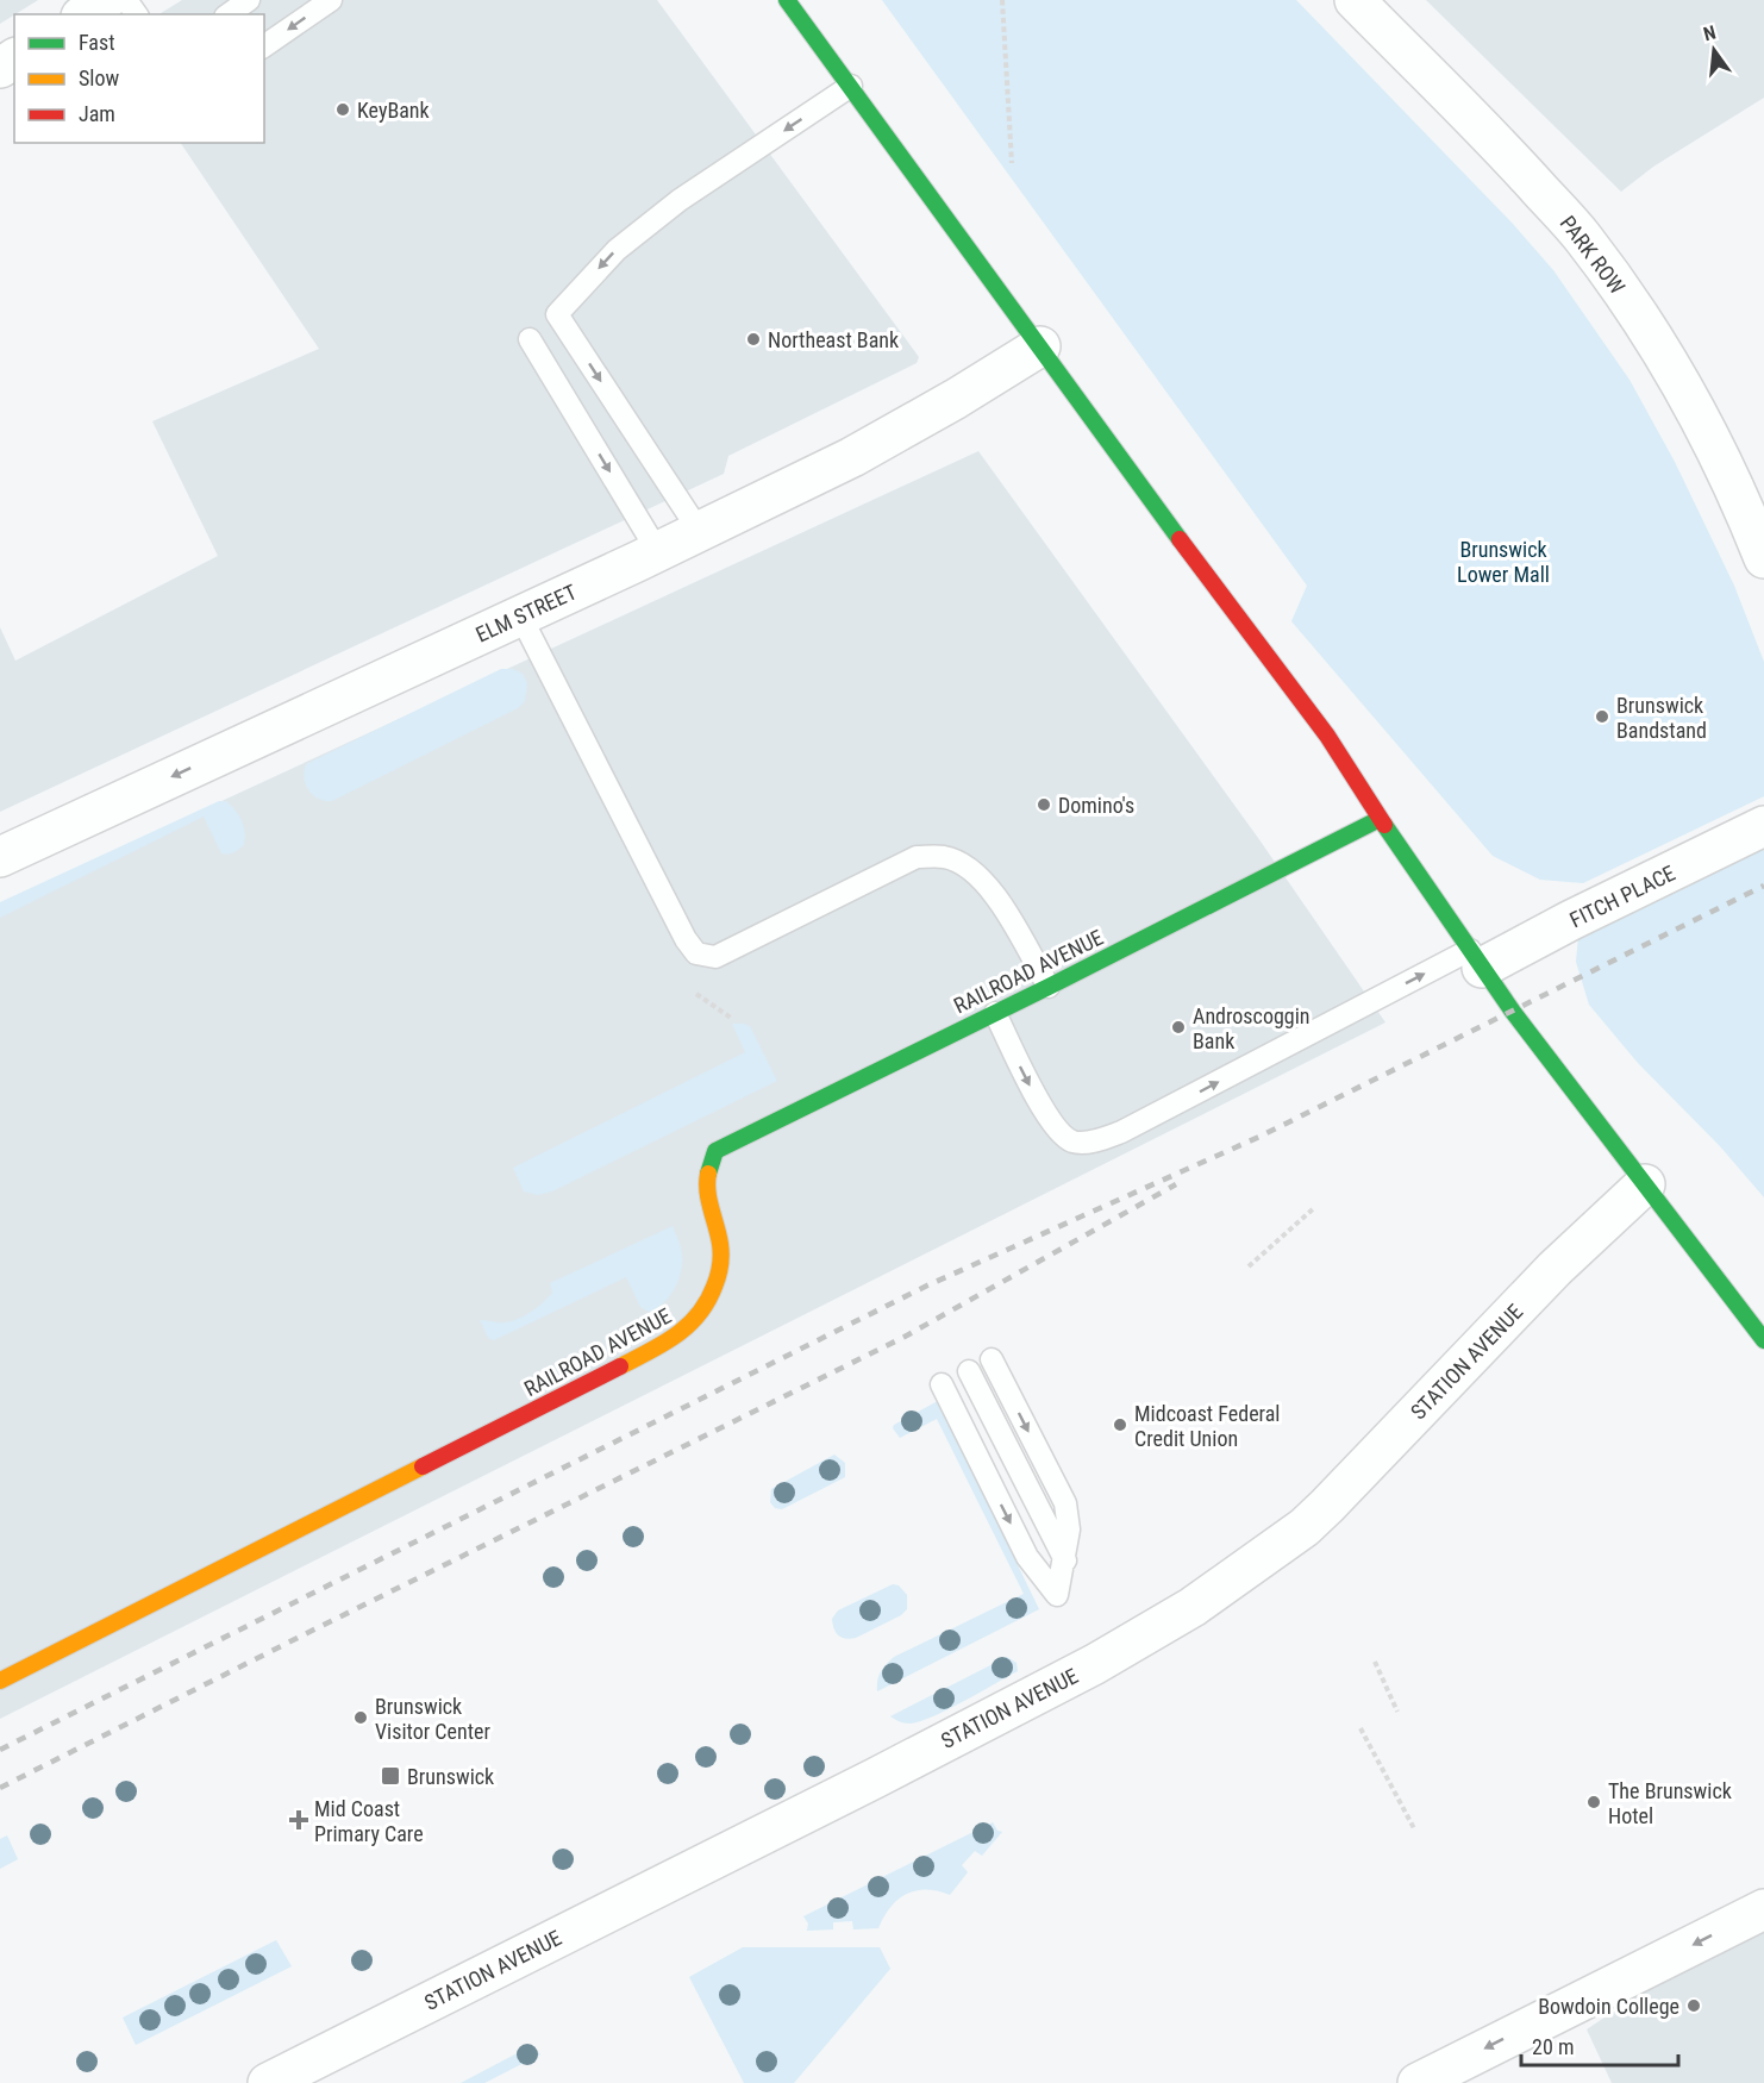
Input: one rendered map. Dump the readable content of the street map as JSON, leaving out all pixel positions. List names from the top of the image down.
{
  "streets": {
    "street": [
      "PARK ROW",
      "ELM STREET",
      "FITCH PLACE",
      "RAILROAD AVENUE",
      "STATION AVENUE"
    ]
  },
  "one_way": ["ELM STREET"],
  "parks": ["Brunswick Lower Mall"],
  "places": {
    "other": [
      "KeyBank",
      "Northeast Bank",
      "Brunswick Bandstand",
      "Domino's",
      "Androscoggin Bank",
      "Midcoast Federal Credit Union",
      "Brunswick Visitor Center",
      "The Brunswick Hotel",
      "Bowdoin College"
    ],
    "transit": ["Brunswick"],
    "health": ["Mid Coast Primary Care"]
  },
  "legend": ["Fast", "Slow", "Jam"],
  "scale_bar": "20 m",
  "north": "top"
}
